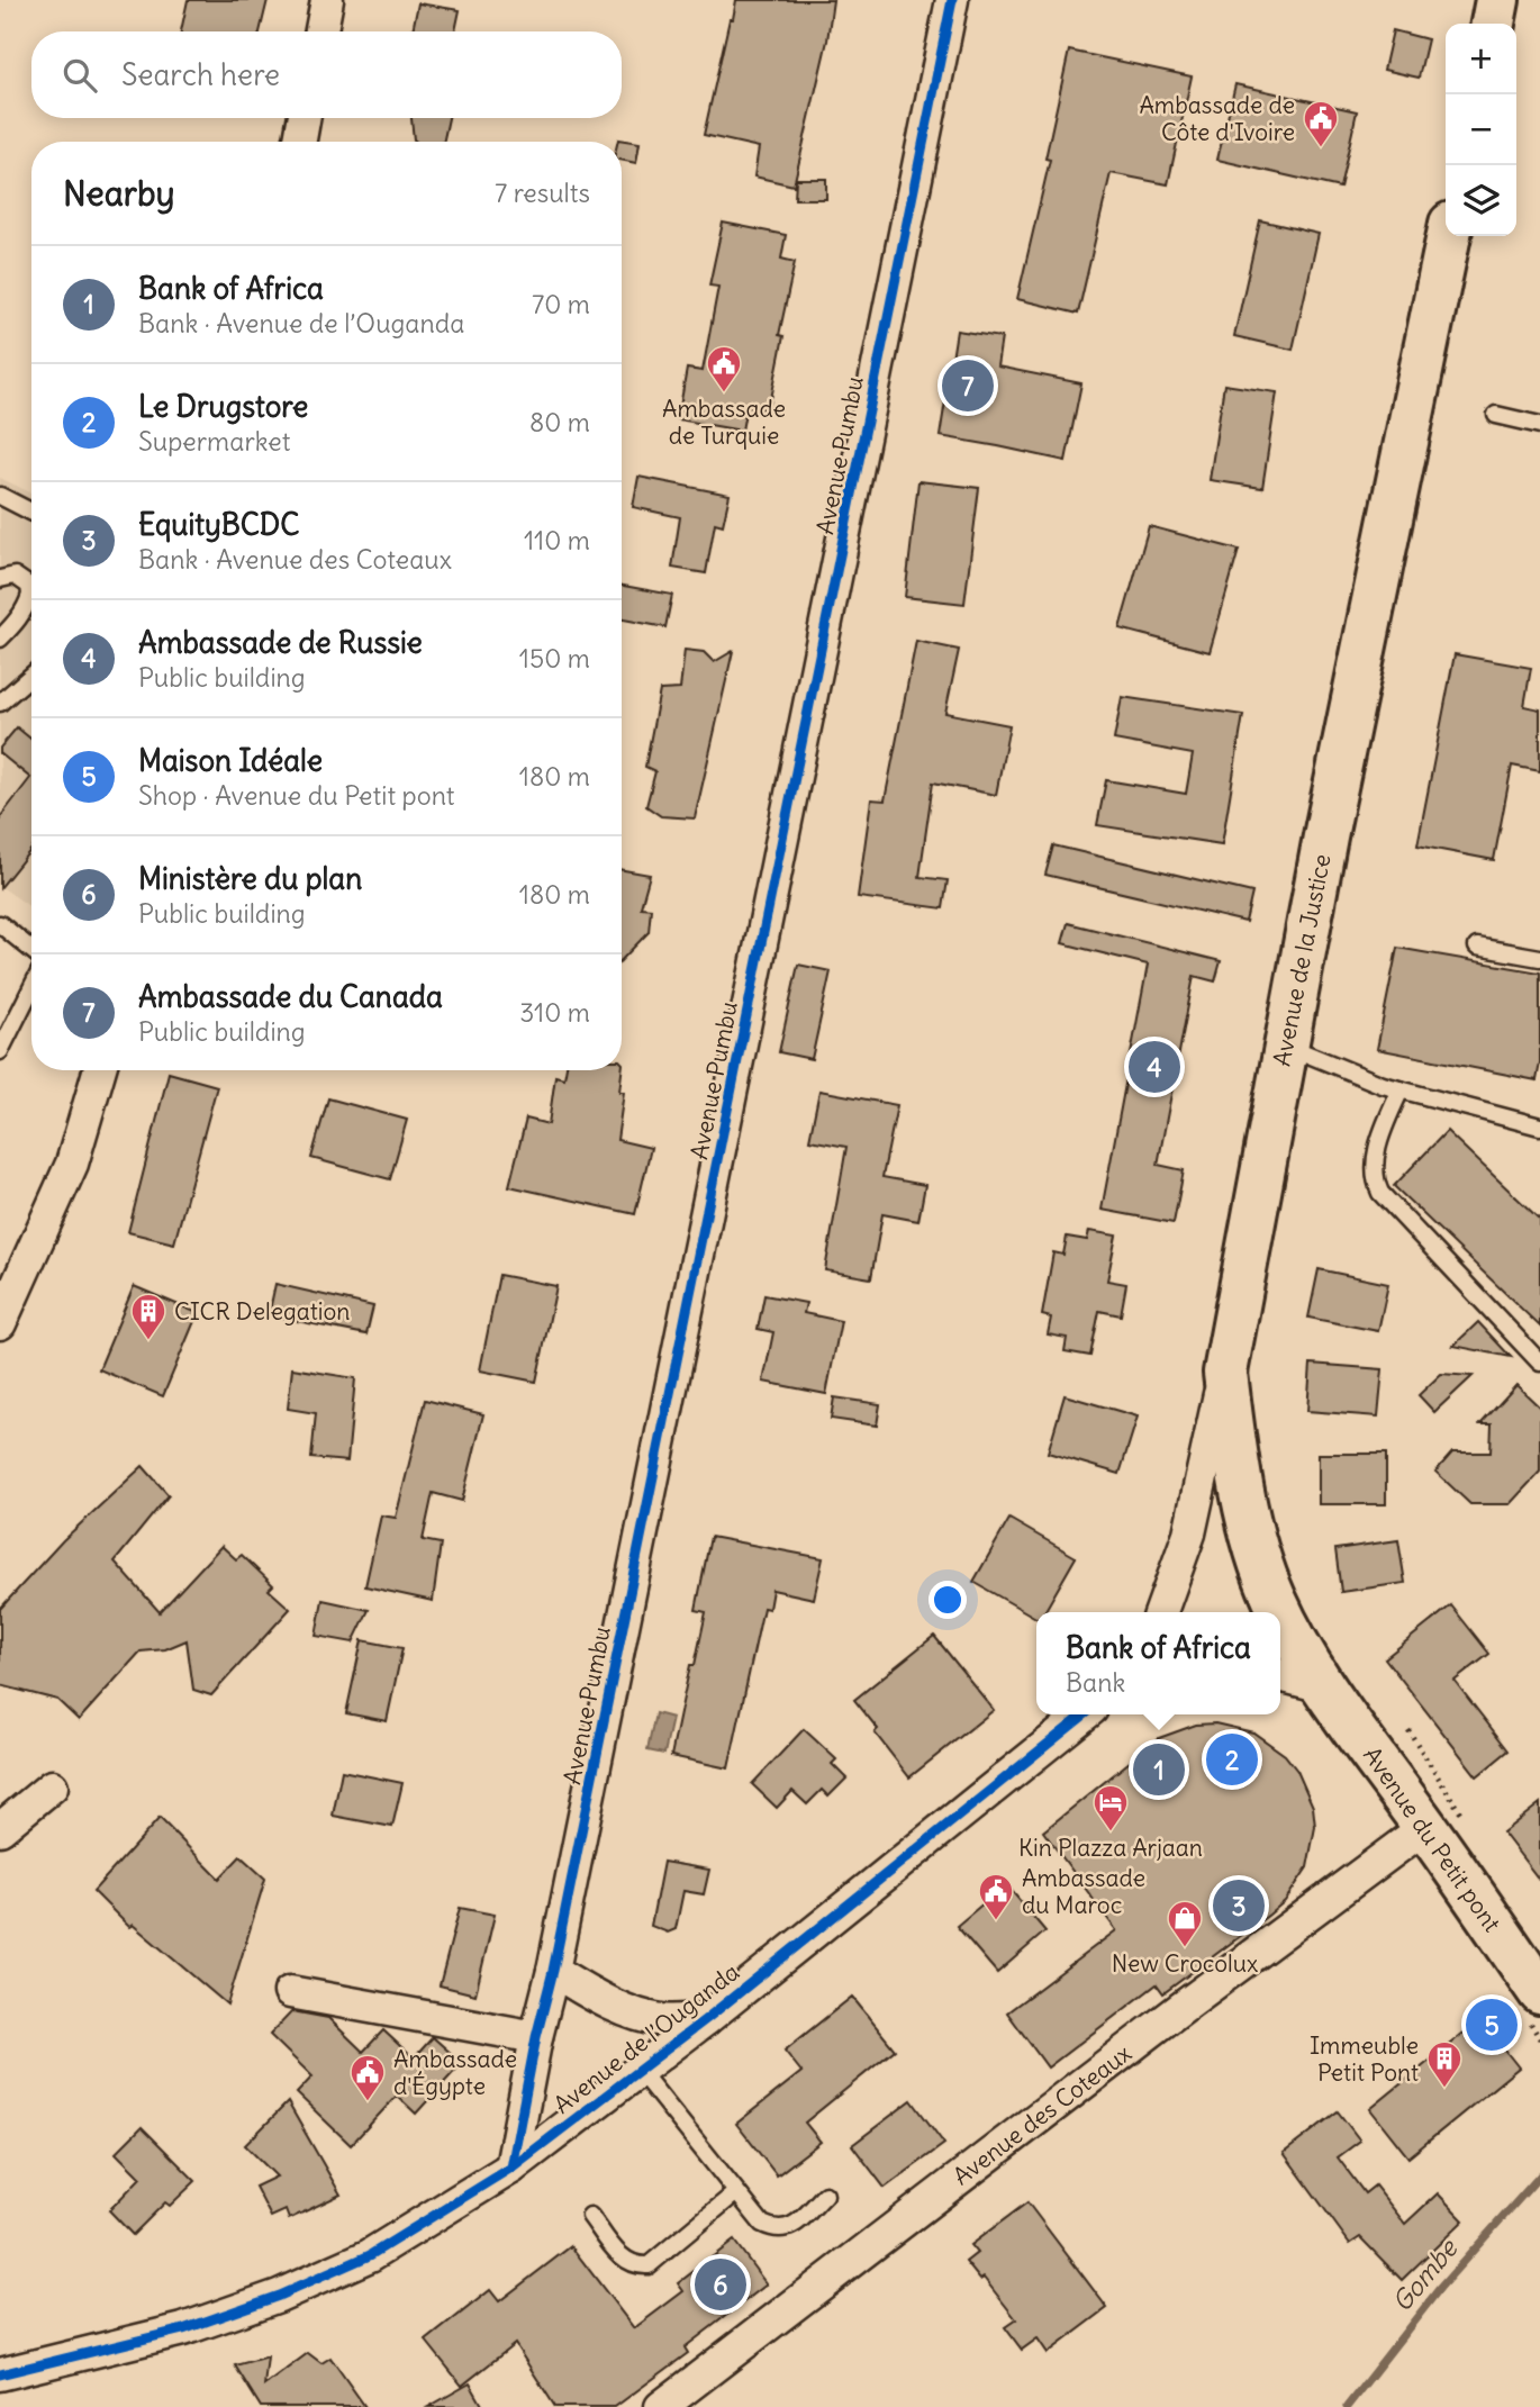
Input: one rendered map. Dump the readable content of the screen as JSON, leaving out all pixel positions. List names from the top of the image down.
{
  "streets": {
    "main road": ["Avenue de la Justice", "Avenue du Petit pont"],
    "street": ["Avenue Pumbu", "Avenue de l’Ouganda", "Avenue des Coteaux"]
  },
  "crossings": [
    ["Avenue Pumbu", "Avenue de l’Ouganda"],
    ["Avenue de la Justice", "Avenue du Petit pont"],
    ["Avenue du Petit pont", "Avenue des Coteaux"]
  ],
  "water": ["Gombe"],
  "places": {
    "public building": [
      "Ambassade de Côte d'Ivoire",
      "Ambassade de Turquie",
      "Ambassade du Maroc",
      "Ambassade d'Égypte"
    ],
    "building": ["CICR Delegation", "Immeuble Petit Pont"],
    "hotel": ["Kin Plazza Arjaan"],
    "shop": ["New Crocolux"]
  },
  "page": {
    "map_buttons": ["+", "−"],
    "search": "Search here",
    "heading": ["Nearby", "7 results"],
    "list": [
      {
        "mark": "1",
        "name": "Bank of Africa",
        "note": "Bank · Avenue de l’Ouganda",
        "value": "70 m"
      },
      {
        "mark": "2",
        "name": "Le Drugstore",
        "note": "Supermarket",
        "value": "80 m"
      },
      {
        "mark": "3",
        "name": "EquityBCDC",
        "note": "Bank · Avenue des Coteaux",
        "value": "110 m"
      },
      {
        "mark": "4",
        "name": "Ambassade de Russie",
        "note": "Public building",
        "value": "150 m"
      },
      {
        "mark": "5",
        "name": "Maison Idéale",
        "note": "Shop · Avenue du Petit pont",
        "value": "180 m"
      },
      {
        "mark": "6",
        "name": "Ministère du plan",
        "note": "Public building",
        "value": "180 m"
      },
      {
        "mark": "7",
        "name": "Ambassade du Canada",
        "note": "Public building",
        "value": "310 m"
      }
    ],
    "pins": [
      "7",
      "4",
      "2",
      "1",
      "3",
      "5",
      "6"
    ],
    "popup": ["Bank of Africa", "Bank"]
  }
}
